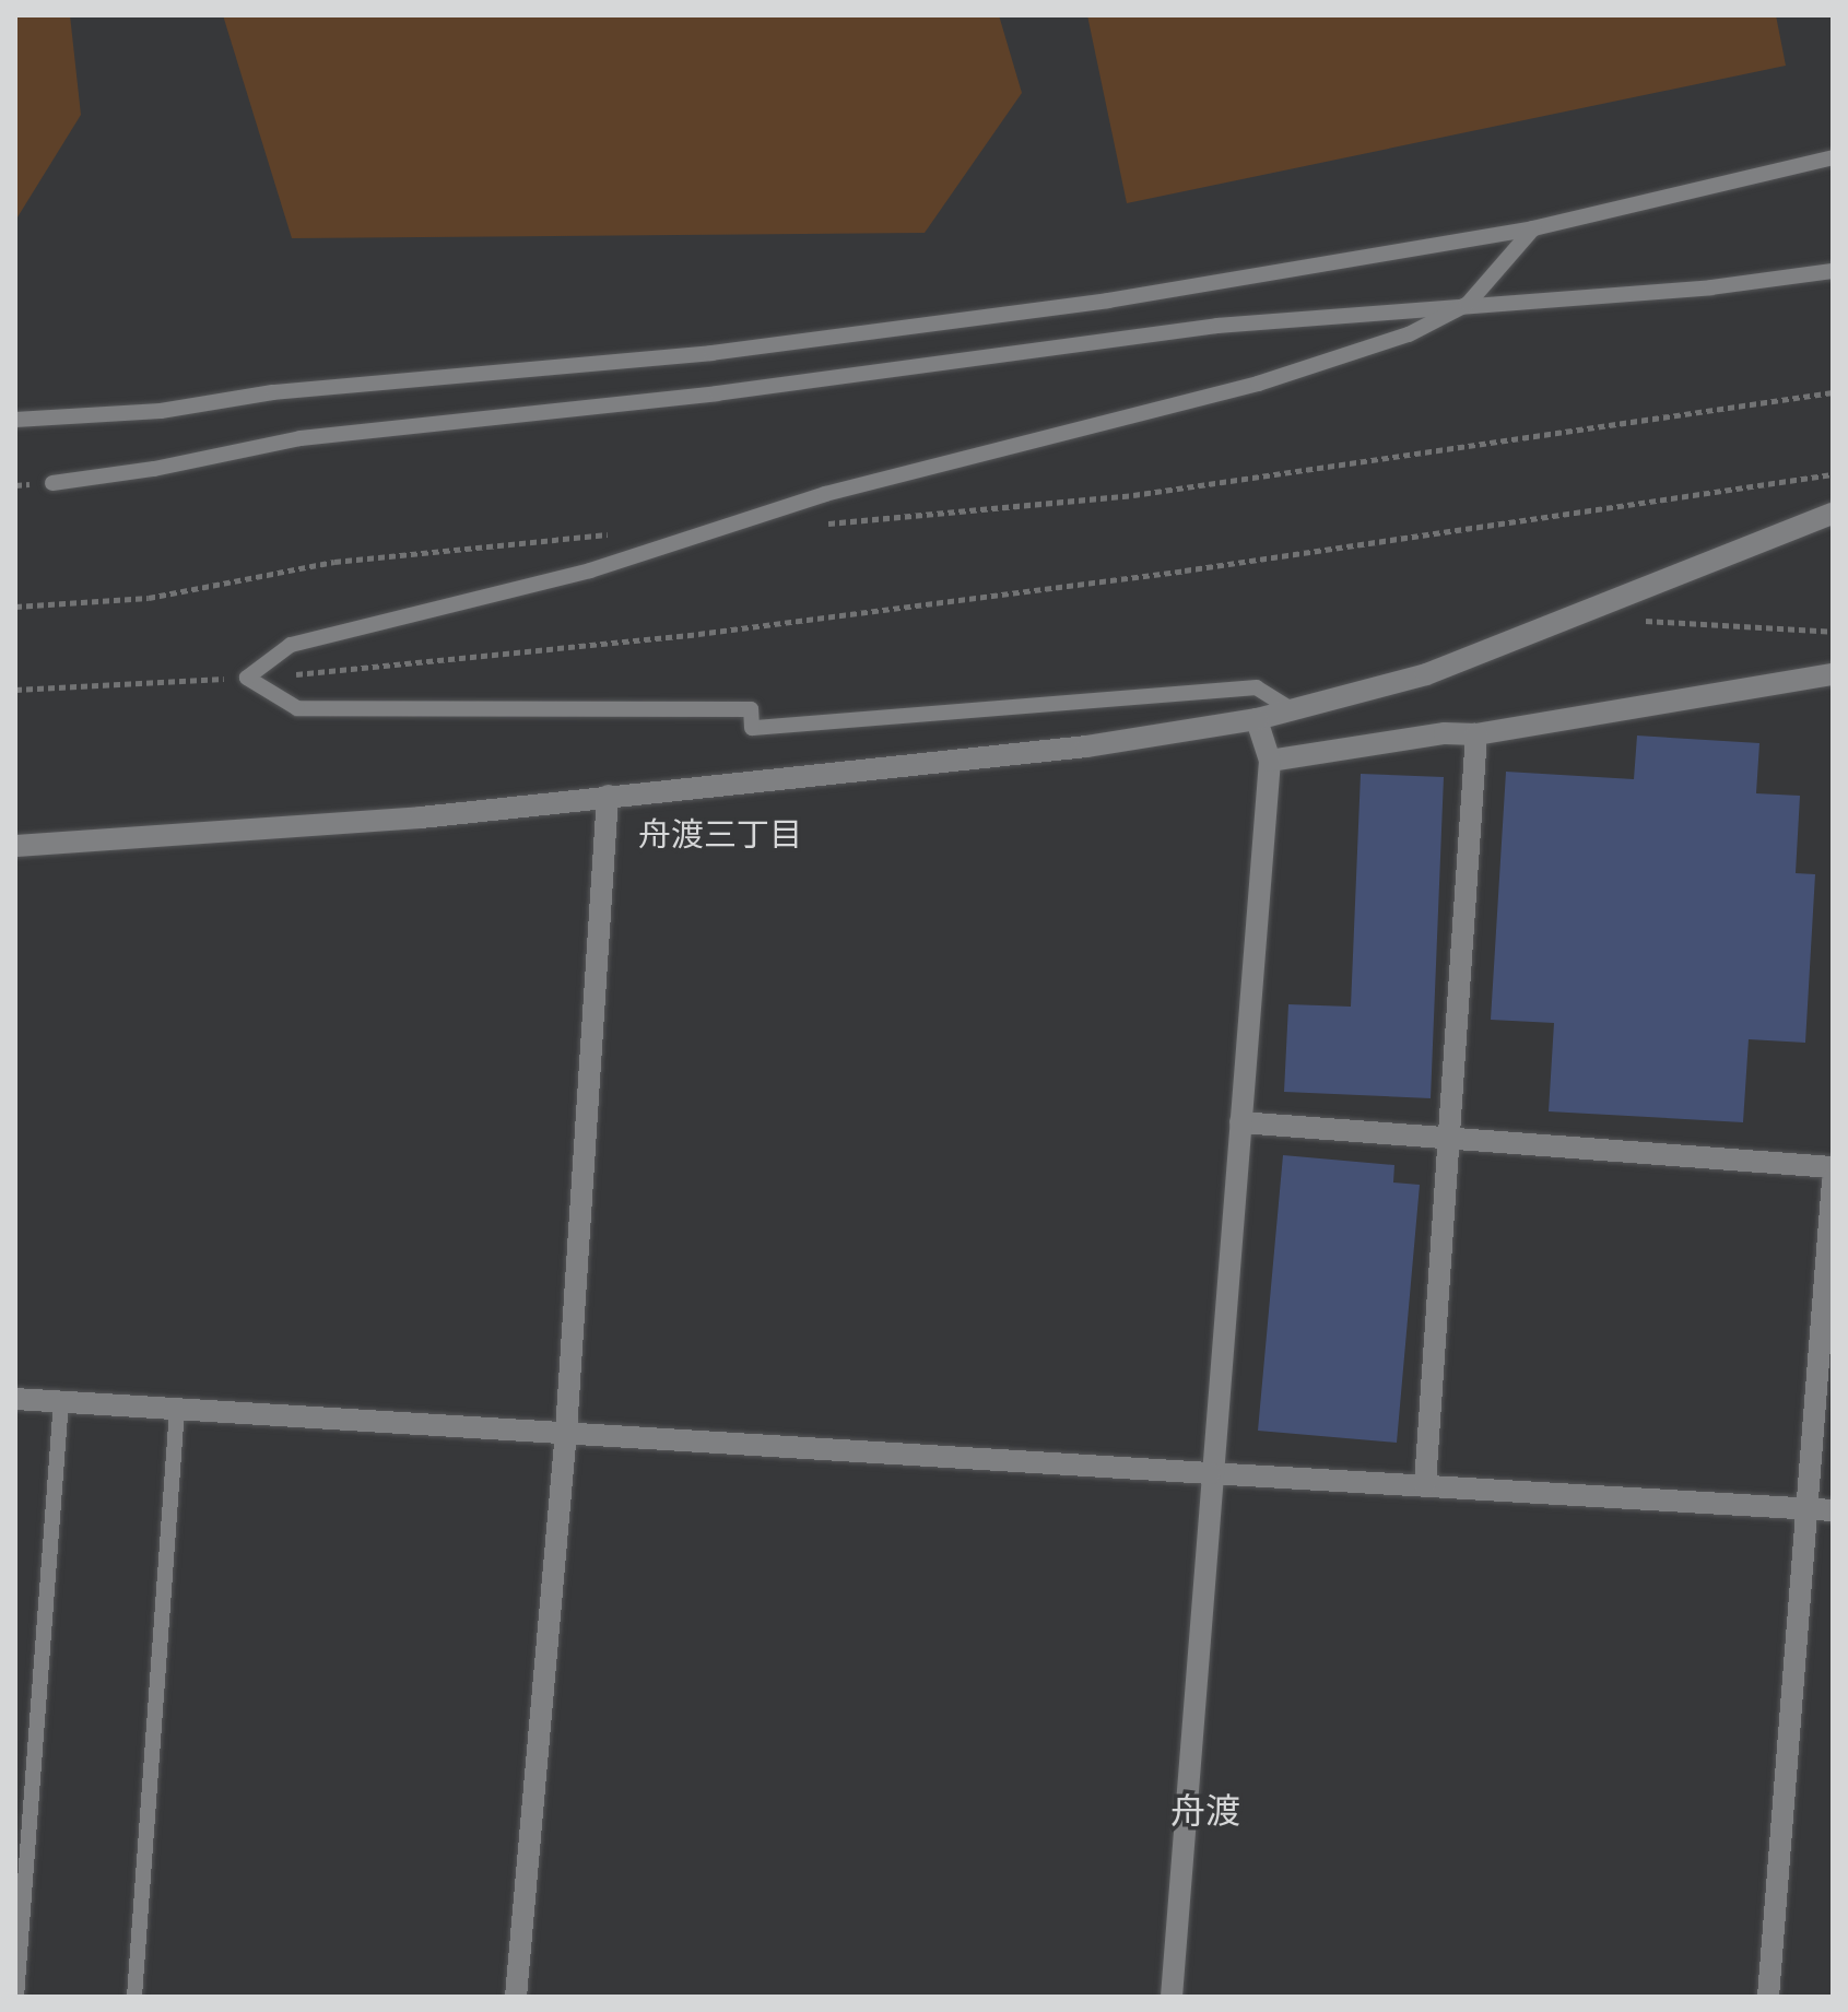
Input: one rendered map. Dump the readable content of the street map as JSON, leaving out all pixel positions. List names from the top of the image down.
{
  "districts": ["舟渡三丁目", "舟渡"]
}
